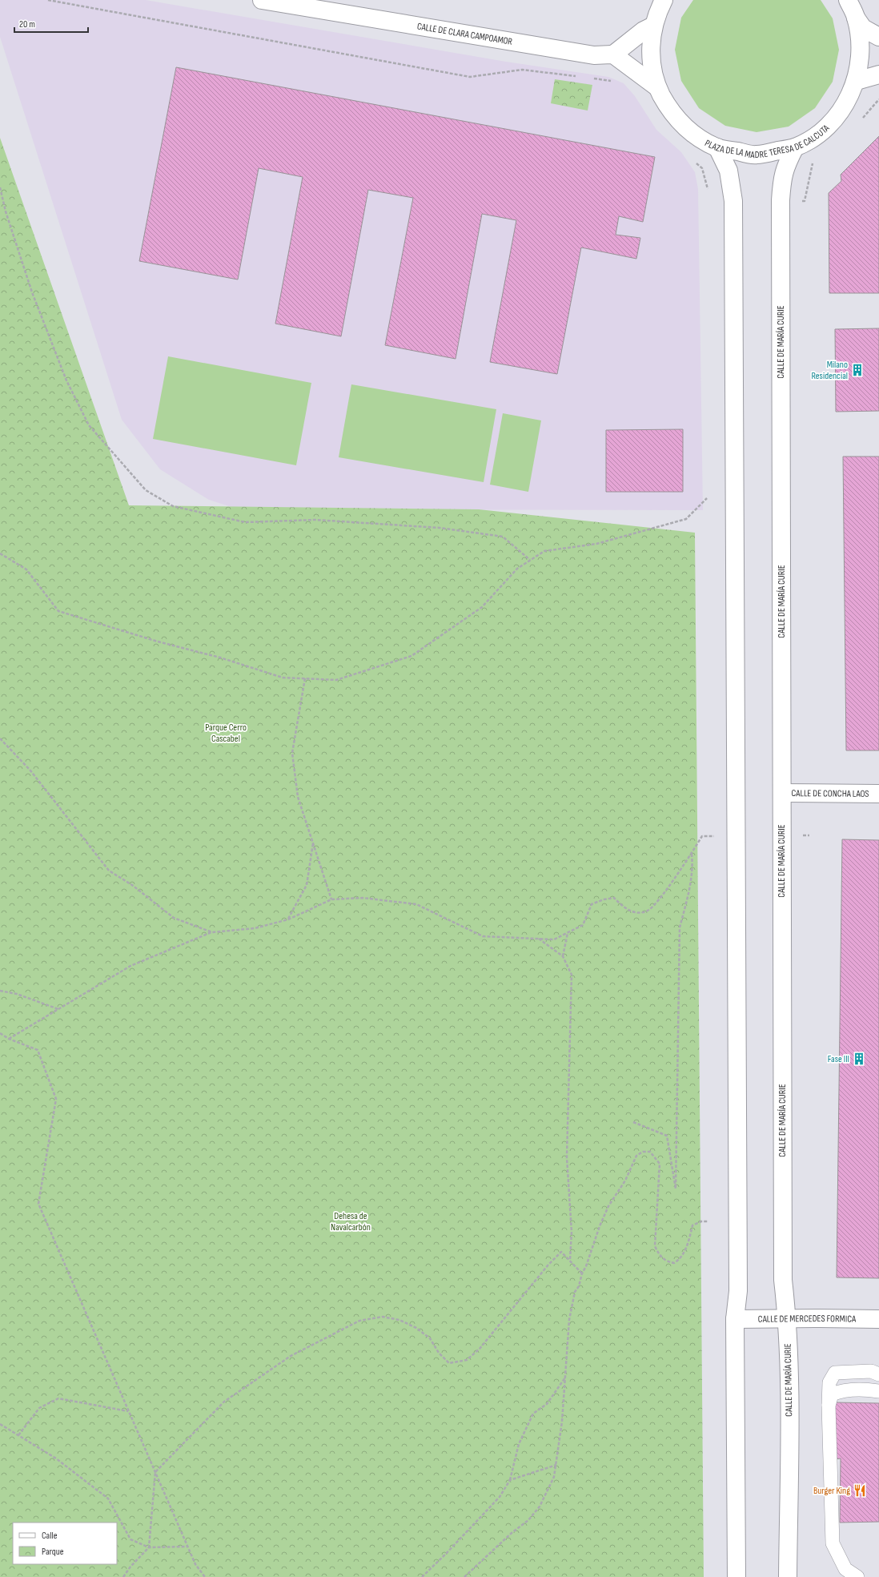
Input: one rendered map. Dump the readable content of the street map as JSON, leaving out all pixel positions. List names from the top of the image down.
{
  "streets": {
    "street": [
      "CALLE DE CLARA CAMPOAMOR",
      "PLAZA DE LA MADRE TERESA DE CALCUTA",
      "CALLE DE MARÍA CURIE",
      "CALLE DE CONCHA LAOS",
      "CALLE DE MERCEDES FORMICA"
    ]
  },
  "crossings": [
    ["PLAZA DE LA MADRE TERESA DE CALCUTA", "CALLE DE MARÍA CURIE"],
    ["CALLE DE MARÍA CURIE", "CALLE DE CONCHA LAOS"],
    ["CALLE DE MARÍA CURIE", "CALLE DE MERCEDES FORMICA"]
  ],
  "parks": ["Parque Cerro Cascabel", "Dehesa de Navalcarbón"],
  "places": {
    "building": ["Milano Residencial", "Fase III"],
    "restaurant": ["Burger King"]
  },
  "legend": ["Calle", "Parque"],
  "scale_bar": "20 m"
}
